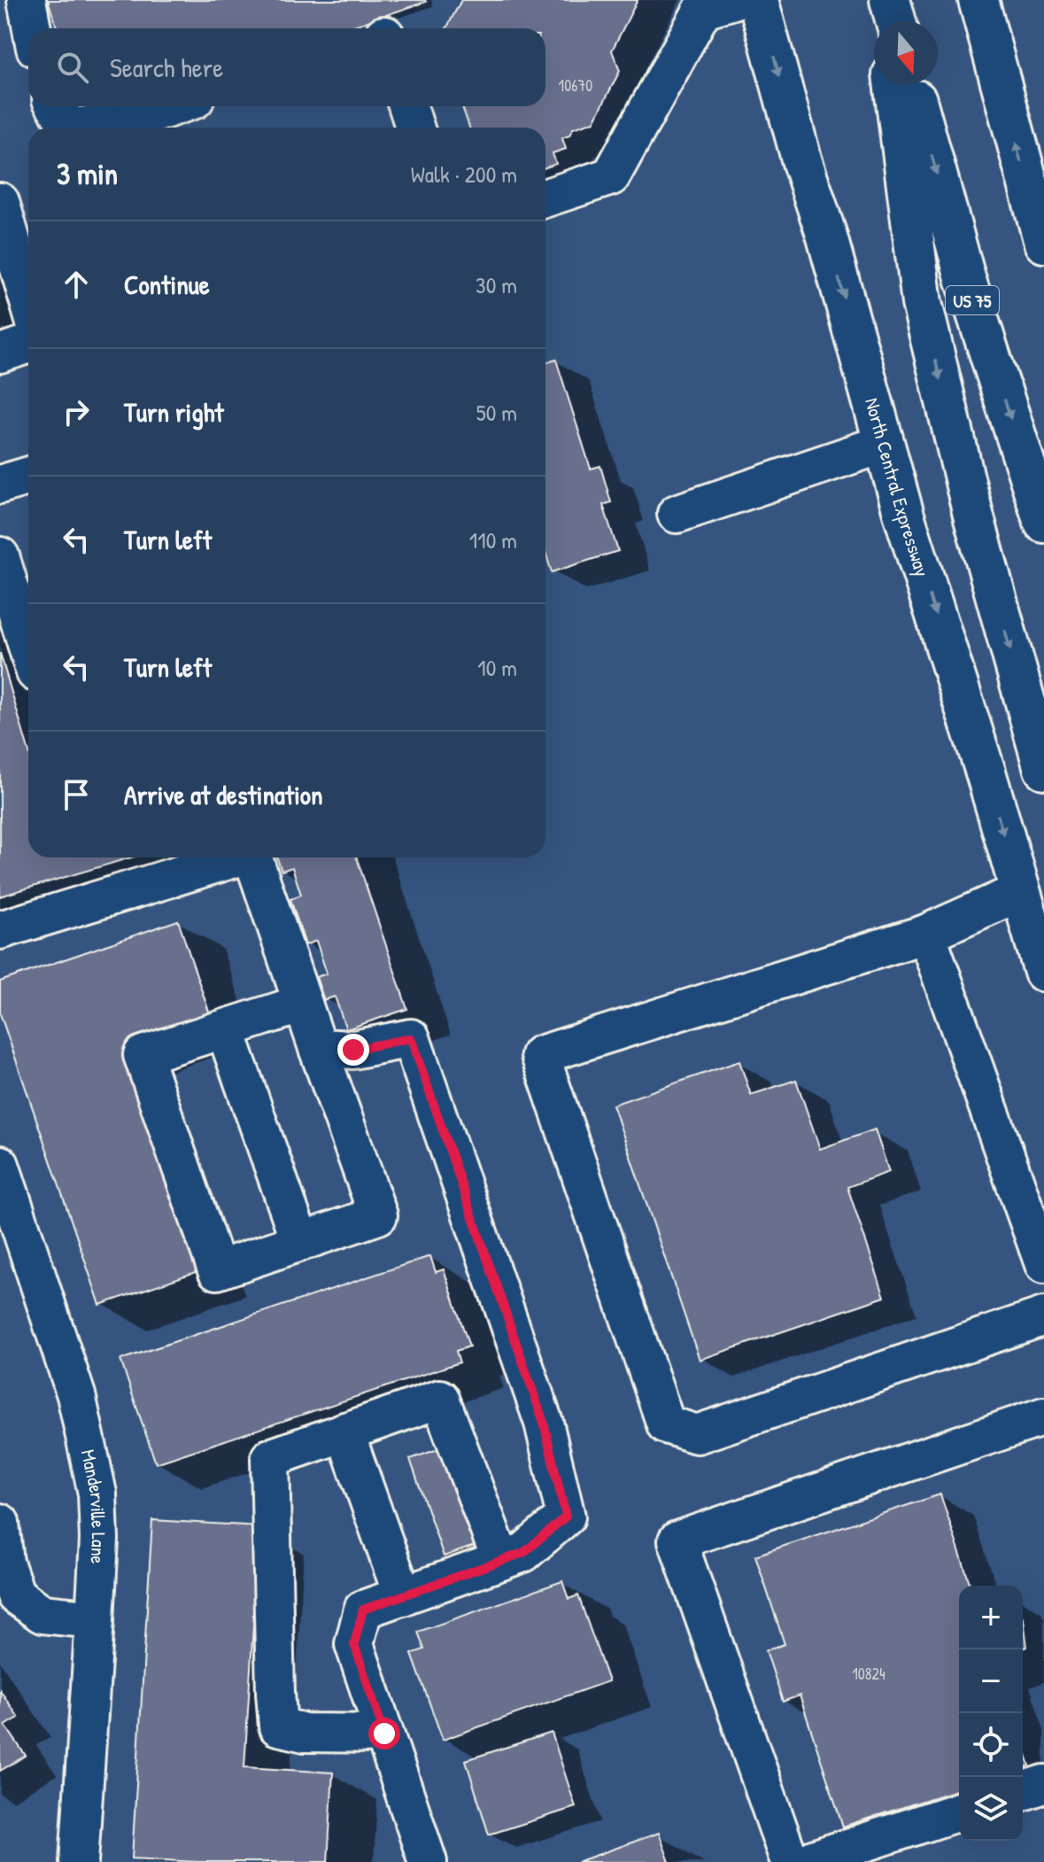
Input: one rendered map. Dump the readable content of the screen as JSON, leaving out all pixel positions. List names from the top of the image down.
{
  "streets": {
    "main road": ["US 75", "North Central Expressway"],
    "street": ["Manderville Lane"]
  },
  "house_numbers": ["10670", "10824"],
  "north": "bottom",
  "page": {
    "search": "Search here",
    "heading": ["3 min", "Walk · 200 m"],
    "list": [
      ["Continue", "30 m"],
      ["Turn right", "50 m"],
      ["Turn left", "110 m"],
      ["Turn left", "10 m"],
      "Arrive at destination"
    ],
    "map_buttons": ["+", "−"]
  }
}
